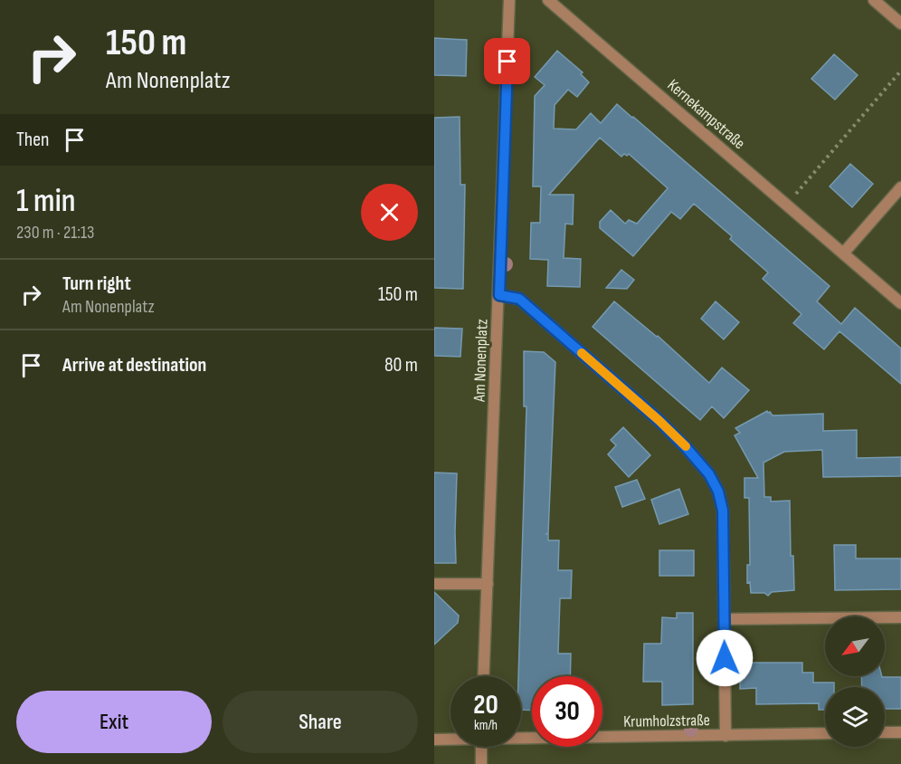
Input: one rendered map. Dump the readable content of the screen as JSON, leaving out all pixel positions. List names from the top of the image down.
{
  "streets": {
    "street": ["Kernekampstraße", "Am Nonenplatz", "Krumholzstraße"]
  },
  "north": "bottom left",
  "page": {
    "turn": ["150 m", "Am Nonenplatz"],
    "then": "Then",
    "heading": ["1 min", "230 m · 21:13"],
    "list": [
      {
        "name": "Turn right",
        "note": "Am Nonenplatz",
        "value": "150 m"
      },
      {
        "name": "Arrive at destination",
        "value": "80 m"
      }
    ],
    "speed": "20 km/h",
    "limit": "30",
    "buttons": ["Exit", "Share"]
  }
}
